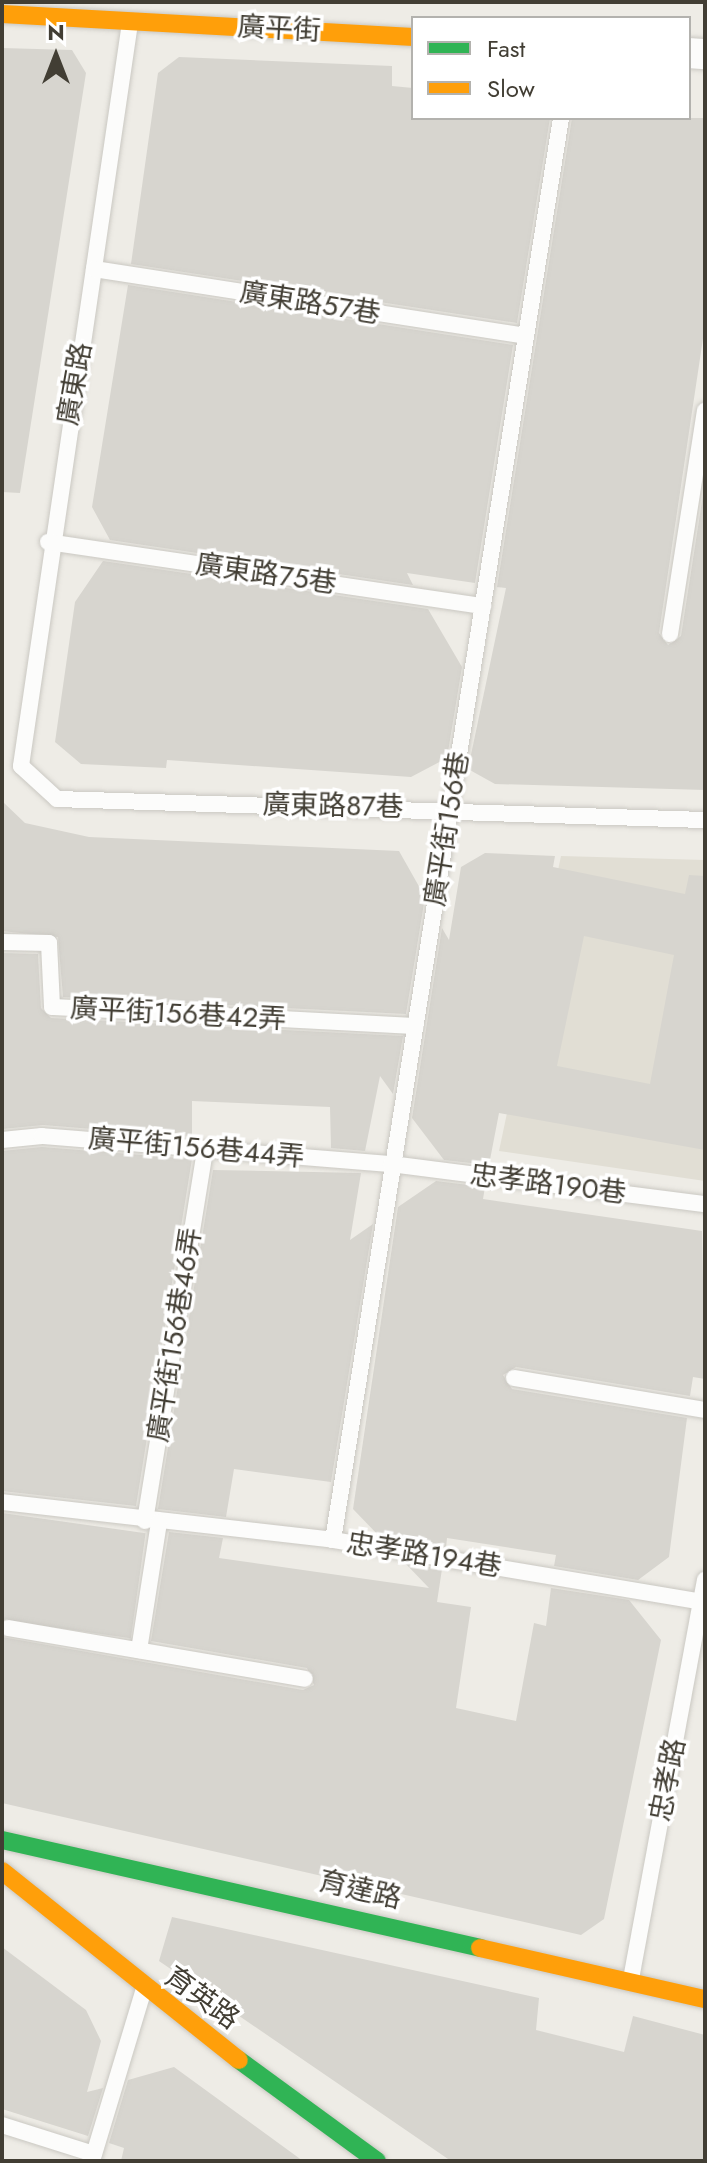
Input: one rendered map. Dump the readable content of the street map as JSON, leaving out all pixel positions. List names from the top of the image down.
{
  "streets": {
    "street": ["廣平街", "育達路", "育英路"],
    "lane": [
      "廣東路57巷",
      "廣東路",
      "廣東路75巷",
      "廣東路87巷",
      "廣平街156巷",
      "廣平街156巷42弄",
      "廣平街156巷44弄",
      "忠孝路190巷",
      "廣平街156巷46弄",
      "忠孝路194巷",
      "忠孝路"
    ]
  },
  "crossings": [
    ["廣平街", "廣東路"],
    ["廣東路57巷", "廣東路"],
    ["廣東路57巷", "廣平街156巷"],
    ["廣東路", "廣東路75巷"],
    ["廣東路", "廣東路87巷"],
    ["廣東路75巷", "廣平街156巷"],
    ["廣東路87巷", "廣平街156巷"],
    ["廣平街156巷", "廣平街156巷42弄"],
    ["廣平街156巷", "廣平街156巷44弄"],
    ["廣平街156巷", "忠孝路190巷"],
    ["廣平街156巷", "忠孝路194巷"],
    ["廣平街156巷44弄", "忠孝路190巷"],
    ["廣平街156巷44弄", "廣平街156巷46弄"],
    ["廣平街156巷46弄", "忠孝路194巷"],
    ["忠孝路194巷", "忠孝路"],
    ["忠孝路", "育達路"]
  ],
  "legend": ["Fast", "Slow"],
  "north": "top"
}
